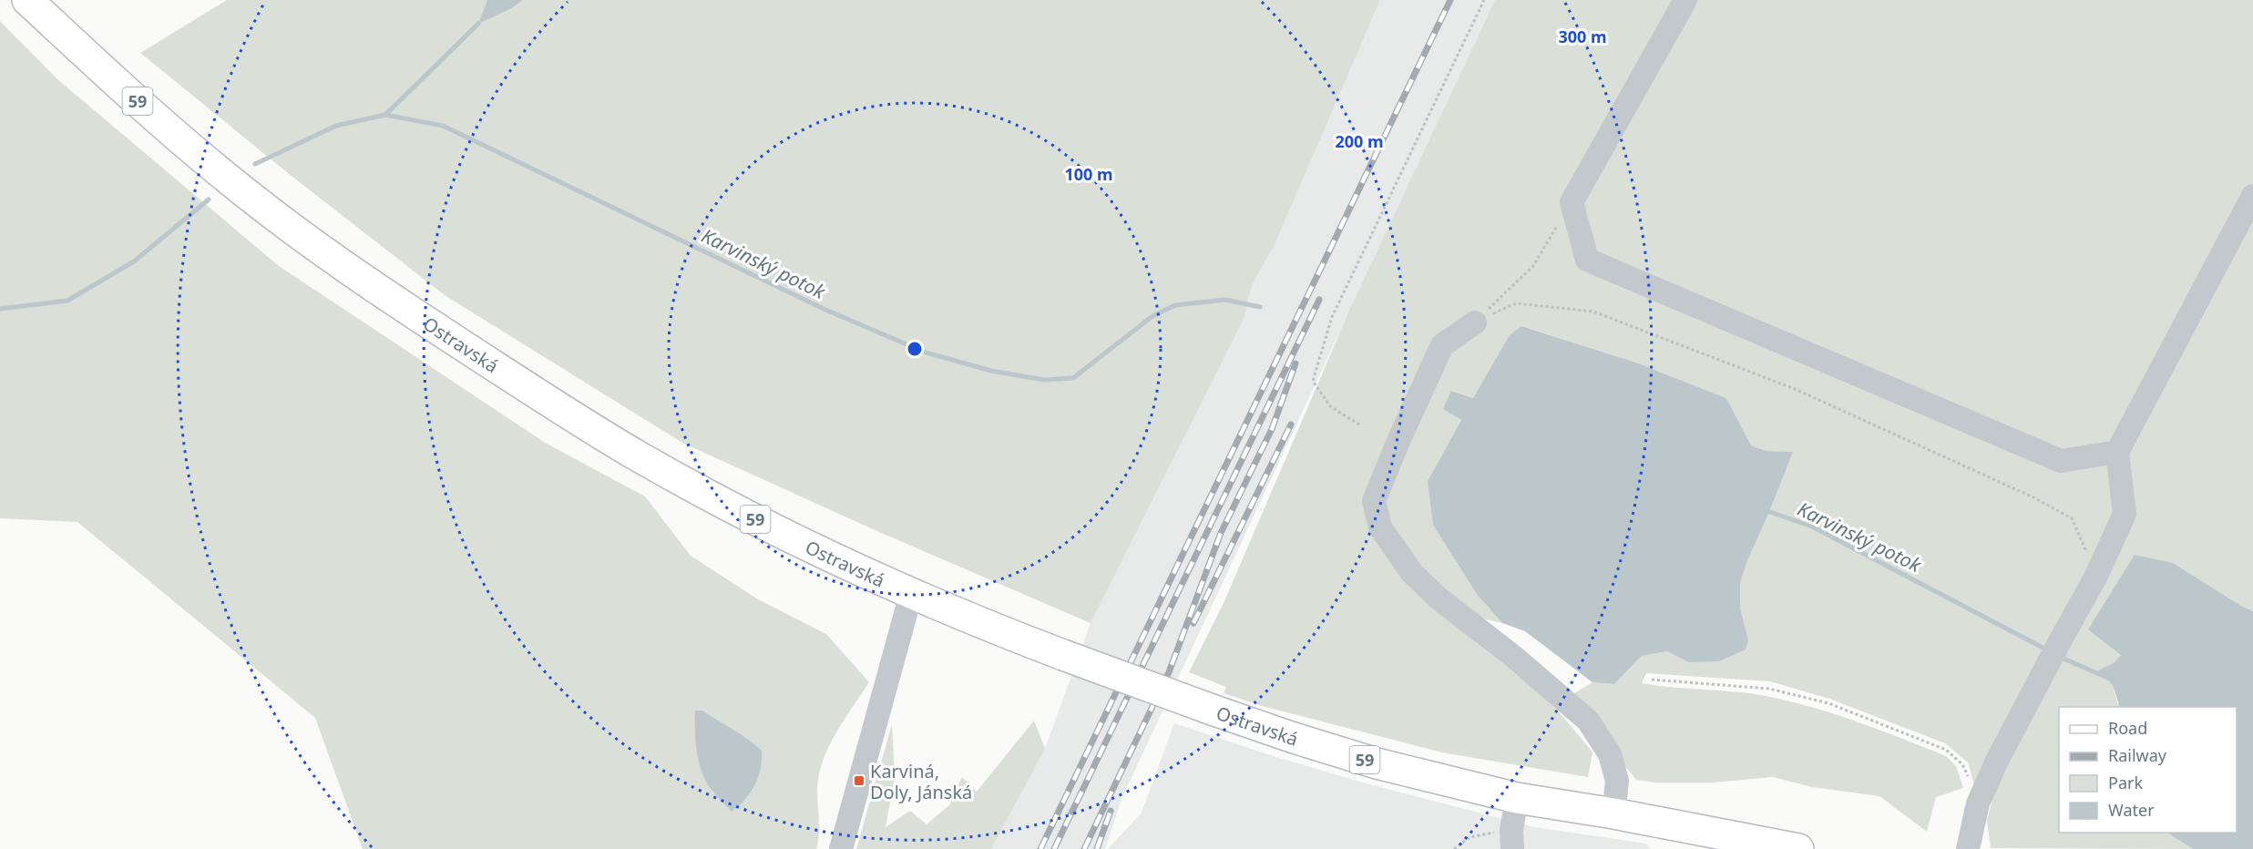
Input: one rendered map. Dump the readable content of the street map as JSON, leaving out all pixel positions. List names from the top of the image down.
{
  "streets": {
    "main road": ["59", "Ostravská"]
  },
  "water": ["Karvinský potok"],
  "places": {
    "transit": ["Karviná, Doly, Jánská"]
  },
  "legend": [
    "Road",
    "Railway",
    "Park",
    "Water"
  ],
  "rings": ["300 m", "200 m", "100 m"]
}
